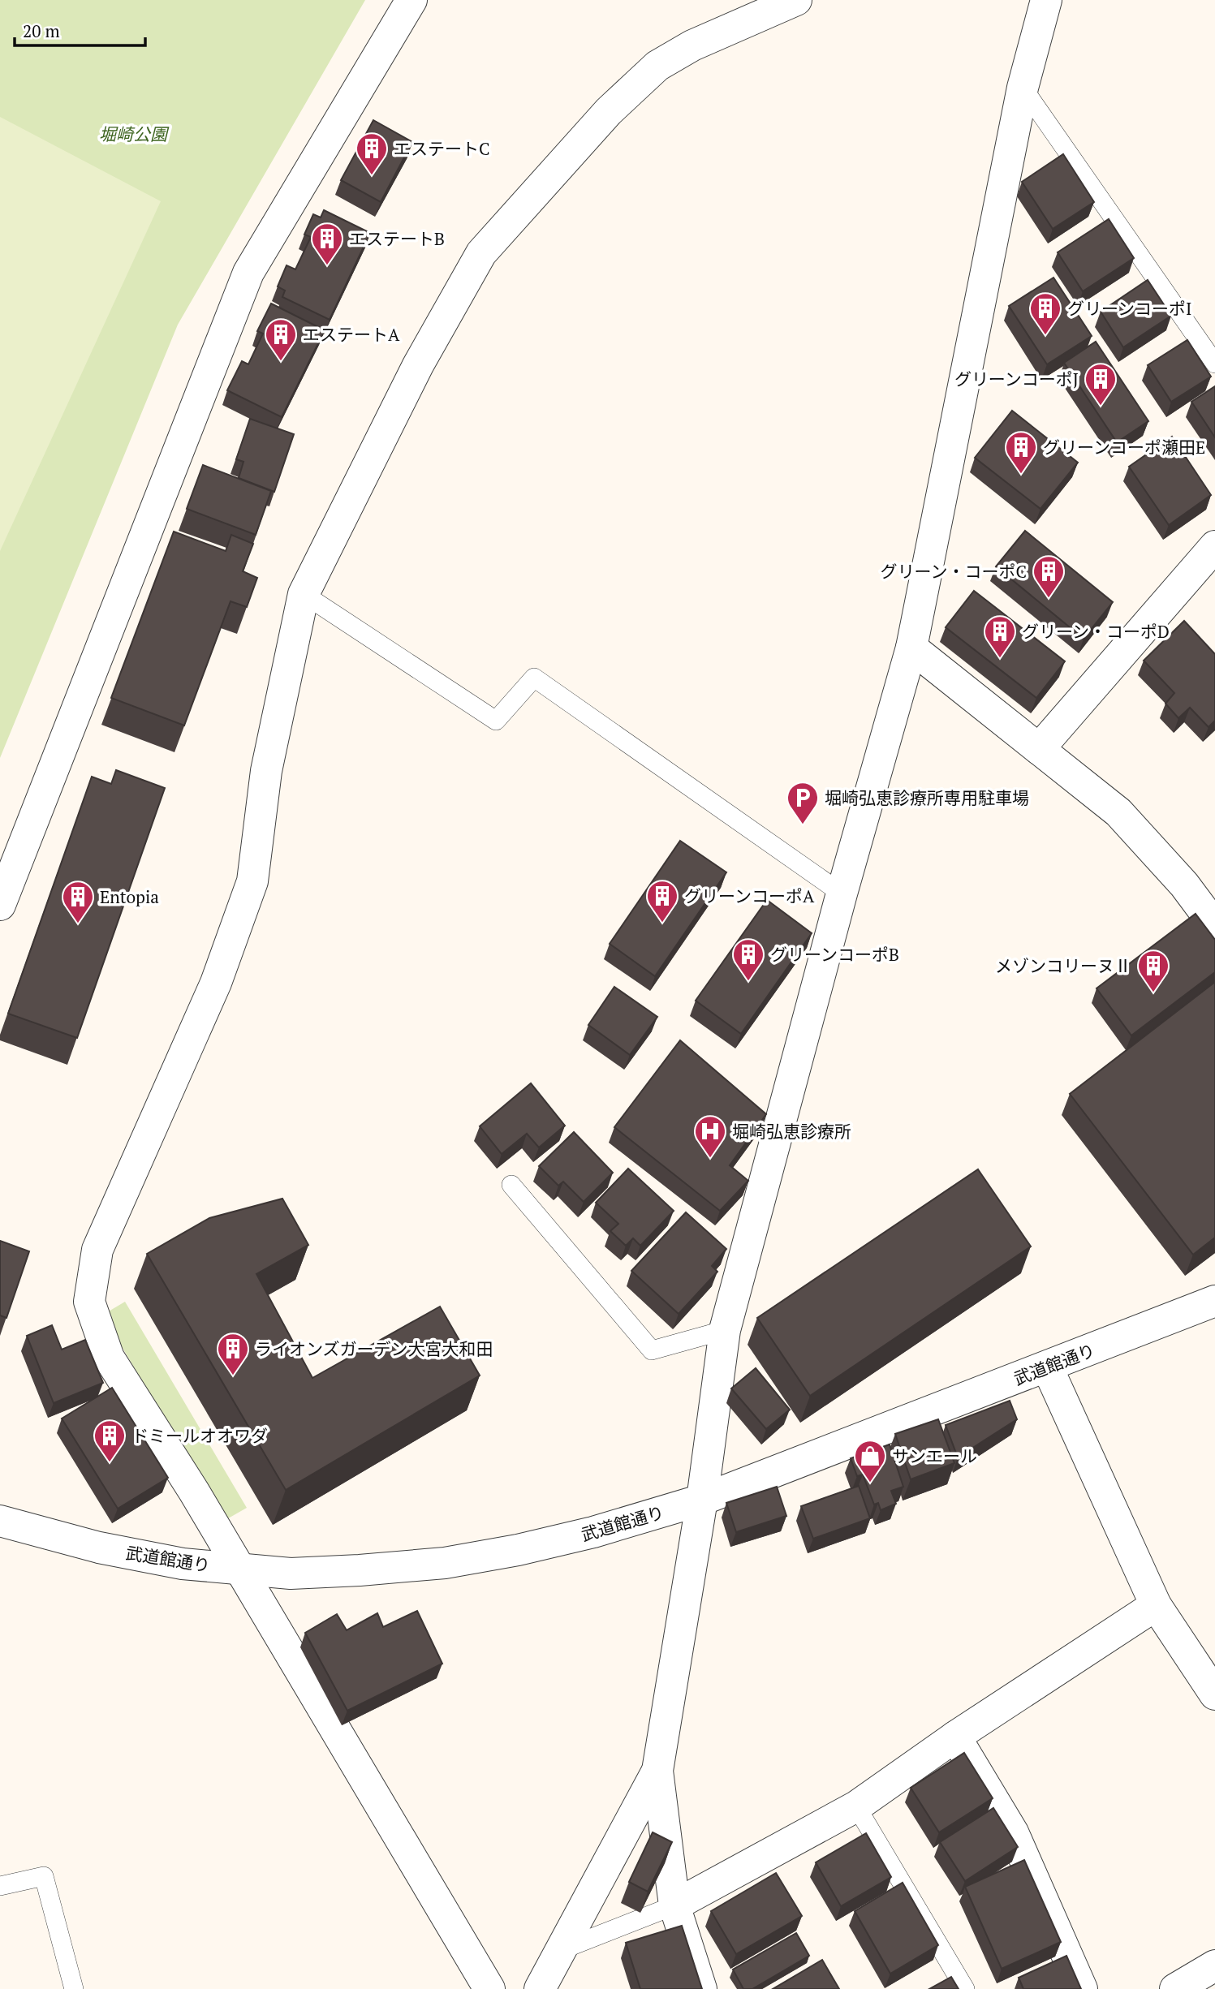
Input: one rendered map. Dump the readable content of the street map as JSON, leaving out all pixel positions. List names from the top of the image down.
{
  "streets": {
    "street": ["武道館通り"]
  },
  "parks": ["堀崎公園"],
  "places": {
    "building": [
      "エステートC",
      "エステートB",
      "グリーンコーポI",
      "エステートA",
      "グリーンコーポJ",
      "グリーンコーポ瀬田E",
      "グリーン・コーポC",
      "グリーン・コーポD",
      "グリーンコーポA",
      "Entopia",
      "グリーンコーポB",
      "メゾンコリーヌⅡ",
      "ライオンズガーデン大宮大和田",
      "ドミールオオワダ"
    ],
    "parking": ["堀崎弘恵診療所専用駐車場"],
    "hospital": ["堀崎弘恵診療所"],
    "shop": ["サンエール"]
  },
  "scale_bar": "20 m"
}
